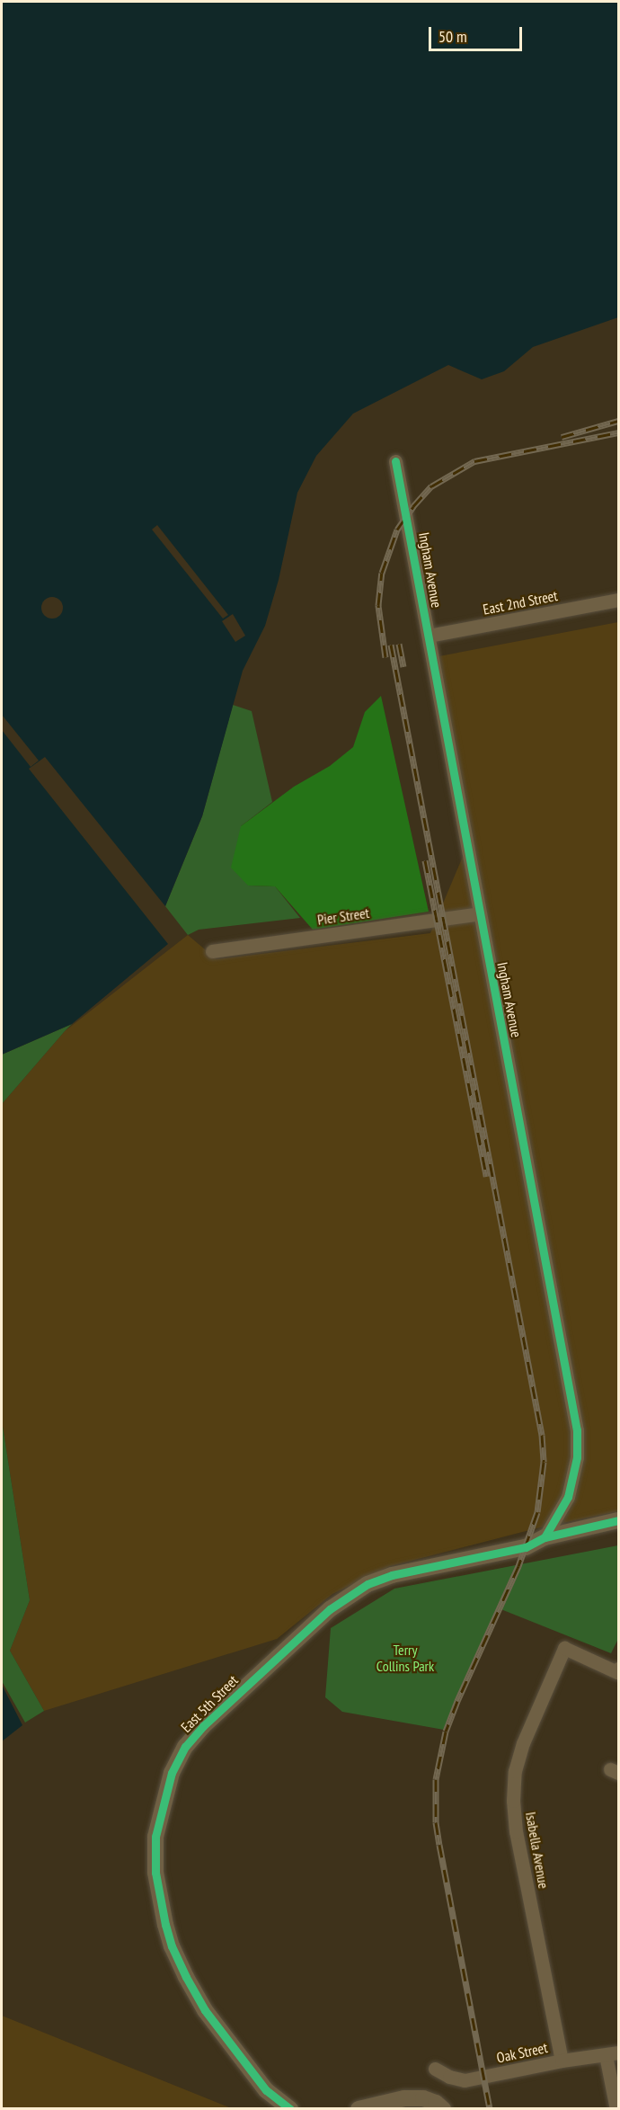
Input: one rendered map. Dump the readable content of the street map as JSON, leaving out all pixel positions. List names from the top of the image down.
{
  "streets": {
    "street": [
      "Ingham Avenue",
      "East 2nd Street",
      "Pier Street",
      "East 5th Street",
      "Isabella Avenue",
      "Oak Street"
    ]
  },
  "crossings": [
    ["Ingham Avenue", "East 2nd Street"],
    ["Ingham Avenue", "Pier Street"],
    ["Ingham Avenue", "East 5th Street"],
    ["Isabella Avenue", "Oak Street"]
  ],
  "parks": ["Terry Collins Park"],
  "scale_bar": "50 m"
}
